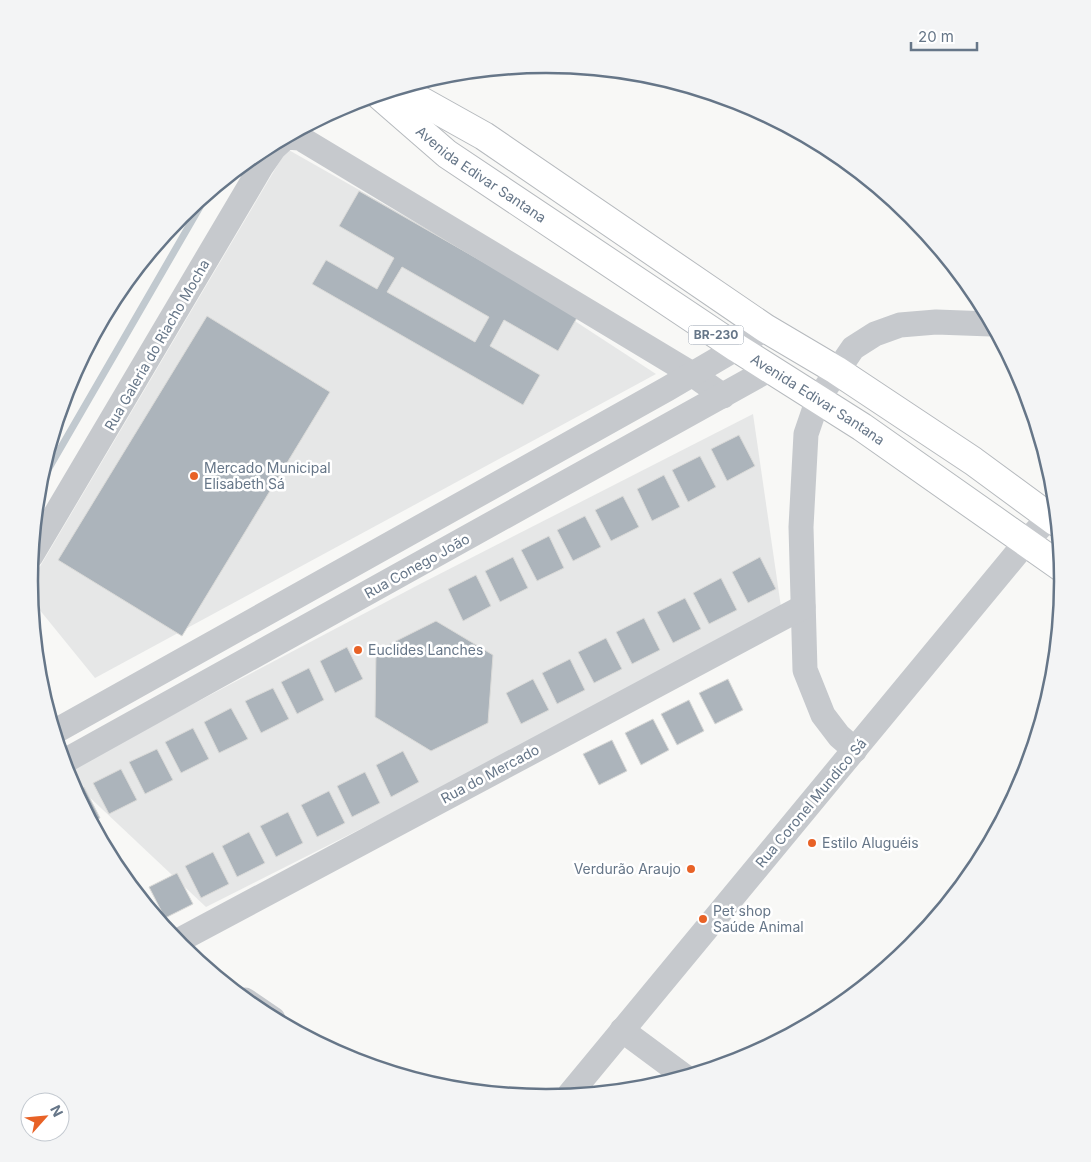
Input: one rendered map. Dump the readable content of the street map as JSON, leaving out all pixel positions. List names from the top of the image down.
{
  "streets": {
    "highway": ["Avenida Edivar Santana", "BR-230"],
    "street": [
      "Rua Galeria do Riacho Mocha",
      "Rua Conego João",
      "Rua do Mercado",
      "Rua Coronel Mundico Sá"
    ]
  },
  "crossings": [
    ["Avenida Edivar Santana", "Rua Conego João"],
    ["Avenida Edivar Santana", "Rua Coronel Mundico Sá"]
  ],
  "places": [
    "Mercado Municipal Elisabeth Sá",
    "Euclides Lanches",
    "Estilo Aluguéis",
    "Verdurão Araujo",
    "Pet shop Saúde Animal"
  ],
  "scale_bar": "20 m",
  "north": "top right"
}
